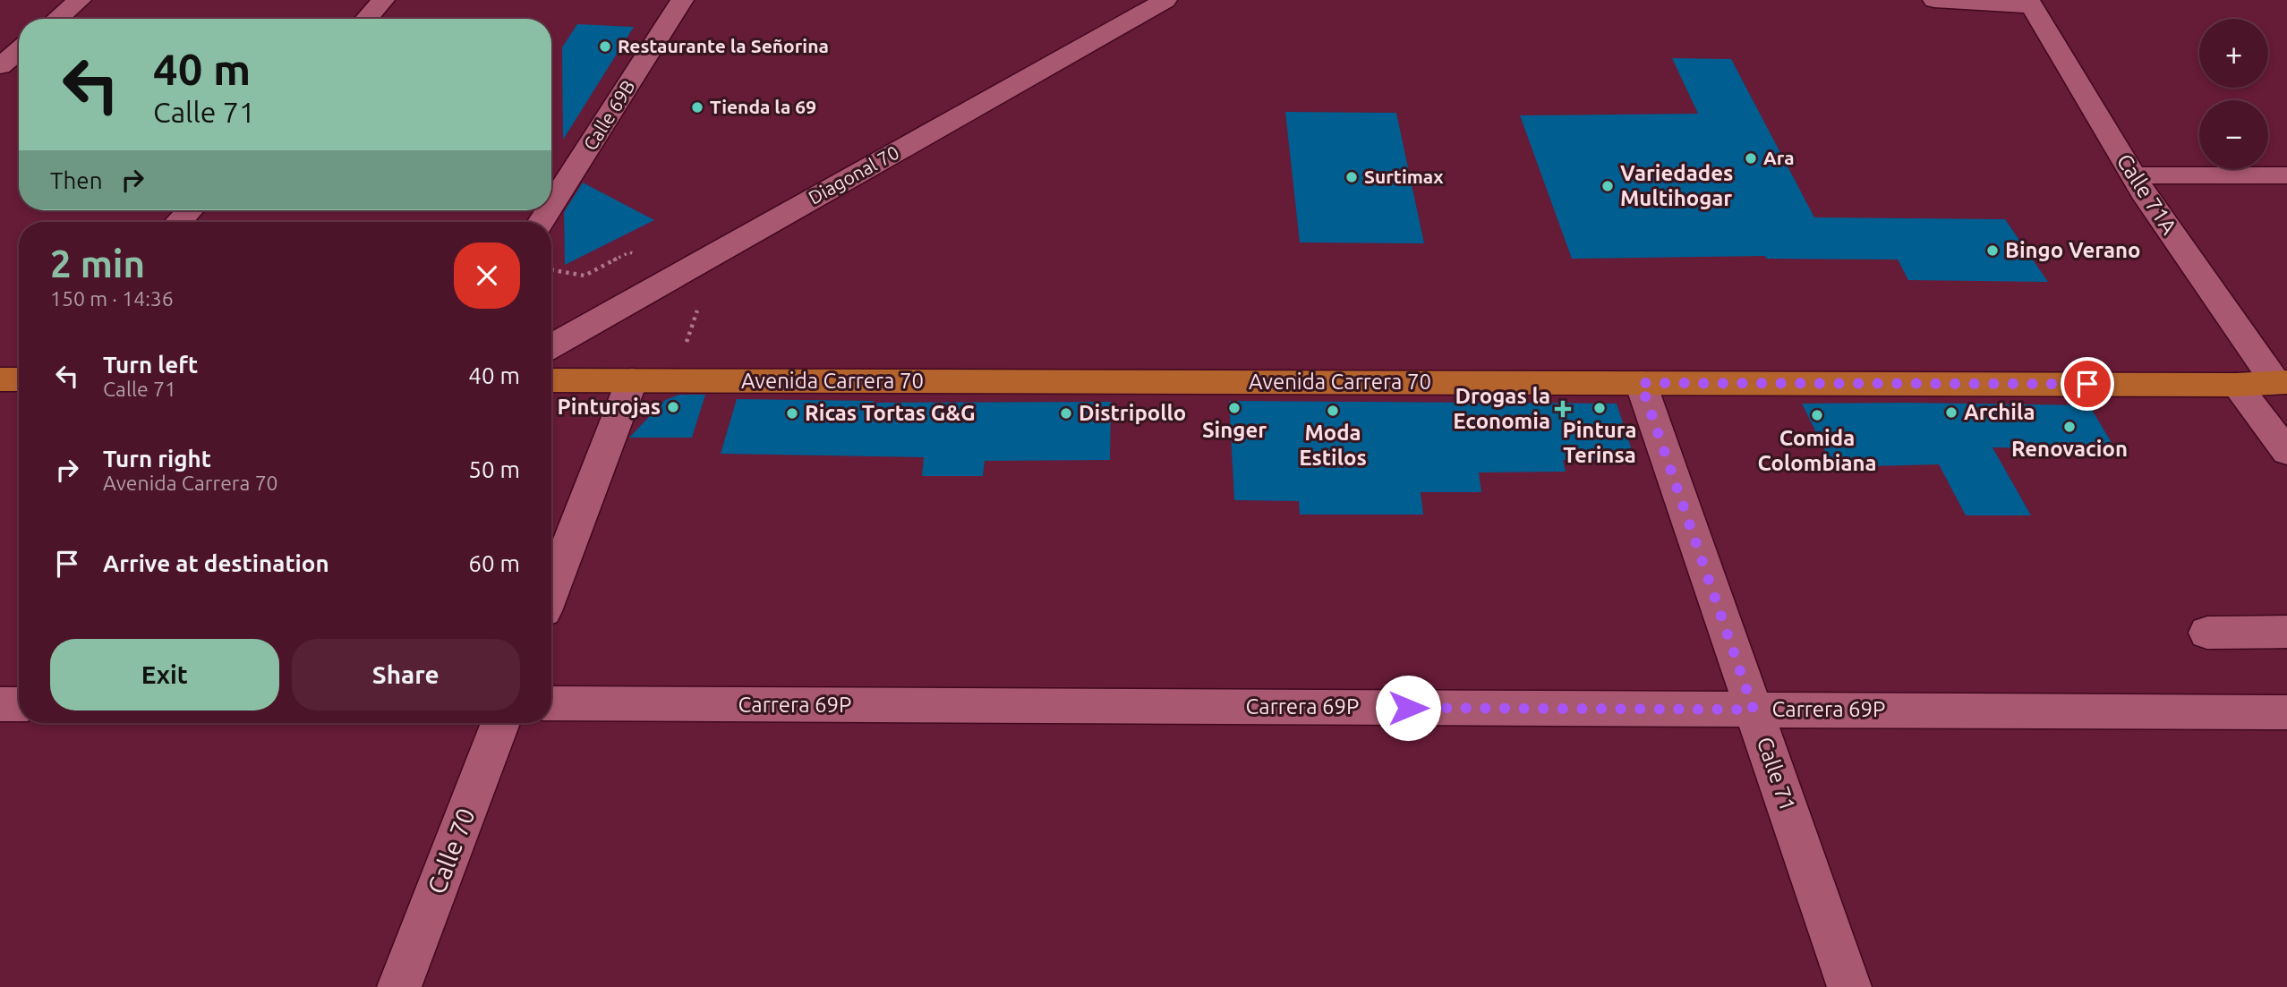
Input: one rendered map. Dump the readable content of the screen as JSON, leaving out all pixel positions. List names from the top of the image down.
{
  "streets": {
    "main road": ["Avenida Carrera 70"],
    "street": [
      "Calle 69B",
      "Diagonal 70",
      "Calle 71A",
      "Carrera 69P",
      "Calle 71",
      "Calle 70"
    ]
  },
  "crossings": [
    ["Calle 71A", "Avenida Carrera 70"],
    ["Avenida Carrera 70", "Calle 71"],
    ["Carrera 69P", "Calle 71"]
  ],
  "places": {
    "other": [
      "Restaurante la Señorina",
      "Tienda la 69",
      "Ara",
      "Surtimax",
      "Variedades Multihogar",
      "Bingo Verano",
      "Pinturojas",
      "Singer",
      "Pintura Terinsa",
      "Moda Estilos",
      "Archila",
      "Ricas Tortas G&G",
      "Distripollo",
      "Comida Colombiana",
      "Renovacion"
    ],
    "health": ["Drogas la Economia"]
  },
  "page": {
    "map_buttons": ["+", "−"],
    "turn": ["40 m", "Calle 71"],
    "then": "Then",
    "heading": ["2 min", "150 m · 14:36"],
    "list": [
      {
        "name": "Turn left",
        "note": "Calle 71",
        "value": "40 m"
      },
      {
        "name": "Turn right",
        "note": "Avenida Carrera 70",
        "value": "50 m"
      },
      {
        "name": "Arrive at destination",
        "value": "60 m"
      }
    ],
    "buttons": ["Exit", "Share"]
  }
}
